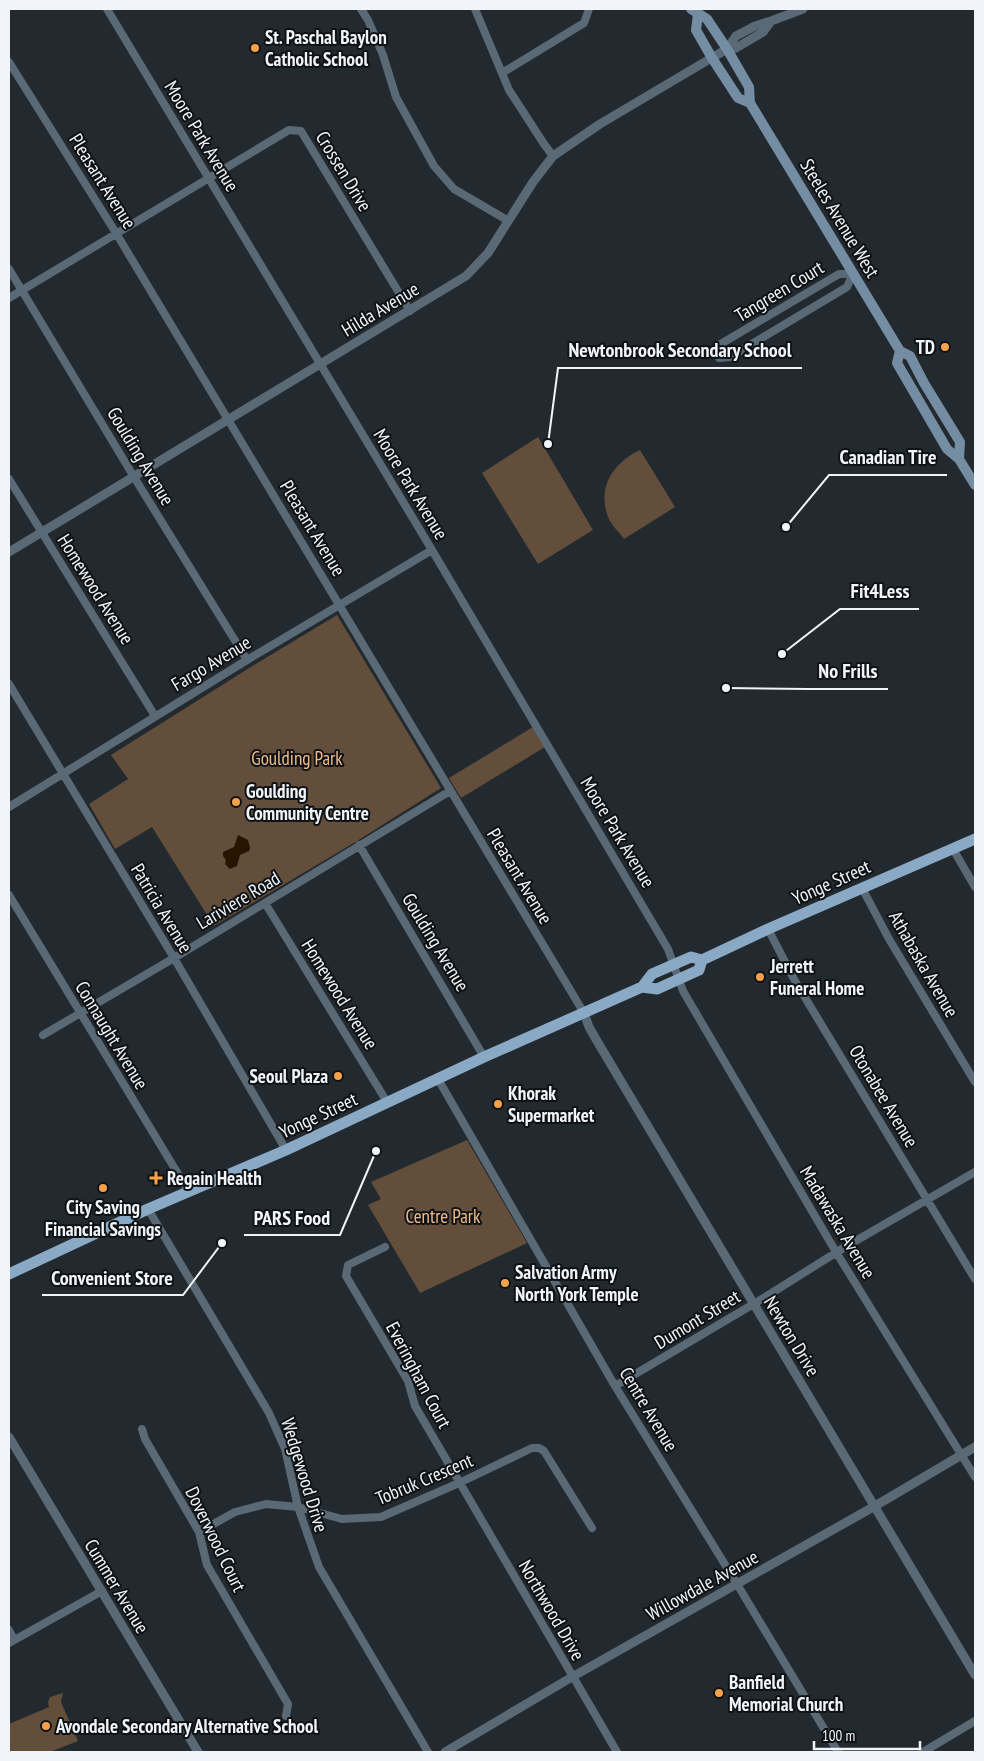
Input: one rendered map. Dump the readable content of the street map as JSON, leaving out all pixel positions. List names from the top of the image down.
{
  "streets": {
    "main road": ["Steeles Avenue West", "Yonge Street"],
    "street": [
      "Moore Park Avenue",
      "Crossen Drive",
      "Pleasant Avenue",
      "Tangreen Court",
      "Hilda Avenue",
      "Goulding Avenue",
      "Homewood Avenue",
      "Fargo Avenue",
      "Lariviere Road",
      "Patricia Avenue",
      "Athabaska Avenue",
      "Connaught Avenue",
      "Otonabee Avenue",
      "Madawaska Avenue",
      "Dumont Street",
      "Newton Drive",
      "Everingham Court",
      "Centre Avenue",
      "Wedgewood Drive",
      "Tobruk Crescent",
      "Doverwood Court",
      "Willowdale Avenue",
      "Cummer Avenue",
      "Northwood Drive"
    ]
  },
  "crossings": [
    ["Moore Park Avenue", "Crossen Drive"],
    ["Moore Park Avenue", "Hilda Avenue"],
    ["Moore Park Avenue", "Fargo Avenue"],
    ["Moore Park Avenue", "Yonge Street"],
    ["Moore Park Avenue", "Madawaska Avenue"],
    ["Crossen Drive", "Pleasant Avenue"],
    ["Crossen Drive", "Hilda Avenue"],
    ["Crossen Drive", "Goulding Avenue"],
    ["Pleasant Avenue", "Hilda Avenue"],
    ["Pleasant Avenue", "Fargo Avenue"],
    ["Pleasant Avenue", "Yonge Street"],
    ["Pleasant Avenue", "Lariviere Road"],
    ["Pleasant Avenue", "Newton Drive"],
    ["Steeles Avenue West", "Tangreen Court"],
    ["Steeles Avenue West", "Hilda Avenue"],
    ["Hilda Avenue", "Goulding Avenue"],
    ["Hilda Avenue", "Homewood Avenue"],
    ["Goulding Avenue", "Fargo Avenue"],
    ["Goulding Avenue", "Yonge Street"],
    ["Goulding Avenue", "Lariviere Road"],
    ["Homewood Avenue", "Fargo Avenue"],
    ["Homewood Avenue", "Yonge Street"],
    ["Homewood Avenue", "Lariviere Road"],
    ["Fargo Avenue", "Patricia Avenue"],
    ["Yonge Street", "Patricia Avenue"],
    ["Yonge Street", "Athabaska Avenue"],
    ["Yonge Street", "Connaught Avenue"],
    ["Yonge Street", "Otonabee Avenue"],
    ["Yonge Street", "Madawaska Avenue"],
    ["Yonge Street", "Newton Drive"],
    ["Yonge Street", "Centre Avenue"],
    ["Yonge Street", "Wedgewood Drive"],
    ["Lariviere Road", "Patricia Avenue"],
    ["Lariviere Road", "Connaught Avenue"],
    ["Otonabee Avenue", "Dumont Street"],
    ["Madawaska Avenue", "Dumont Street"],
    ["Madawaska Avenue", "Willowdale Avenue"],
    ["Dumont Street", "Newton Drive"],
    ["Dumont Street", "Centre Avenue"],
    ["Newton Drive", "Willowdale Avenue"],
    ["Everingham Court", "Tobruk Crescent"],
    ["Everingham Court", "Northwood Drive"],
    ["Centre Avenue", "Willowdale Avenue"],
    ["Wedgewood Drive", "Tobruk Crescent"],
    ["Tobruk Crescent", "Doverwood Court"],
    ["Tobruk Crescent", "Northwood Drive"],
    ["Willowdale Avenue", "Northwood Drive"]
  ],
  "parks": ["Goulding Park", "Centre Park"],
  "places": {
    "other": [
      "St. Paschal Baylon Catholic School",
      "TD",
      "Newtonbrook Secondary School",
      "Canadian Tire",
      "Fit4Less",
      "No Frills",
      "Goulding Community Centre",
      "Jerrett Funeral Home",
      "Seoul Plaza",
      "Khorak Supermarket",
      "PARS Food",
      "City Saving Financial Savings",
      "Convenient Store",
      "Salvation Army North York Temple",
      "Banfield Memorial Church",
      "Avondale Secondary Alternative School"
    ],
    "health": ["Regain Health"]
  },
  "scale_bar": "100 m"
}
